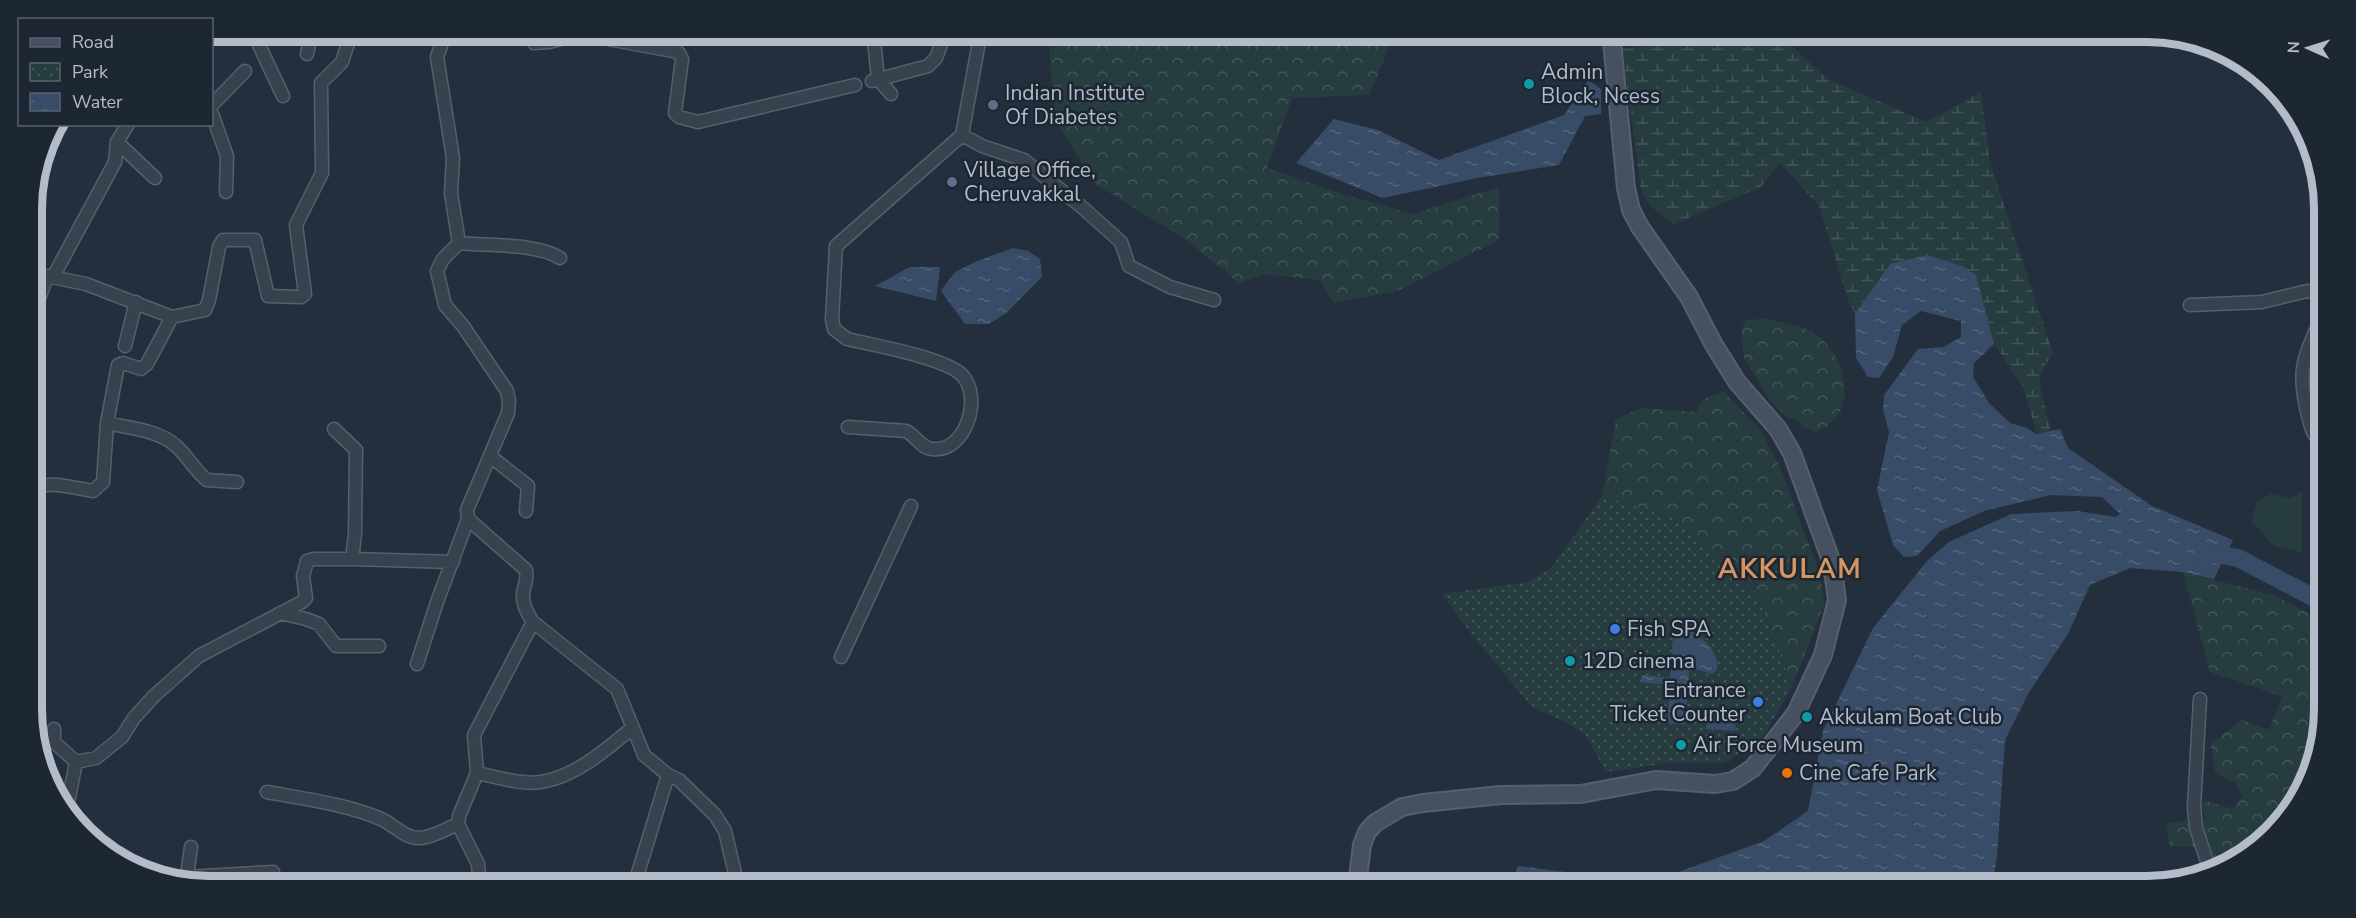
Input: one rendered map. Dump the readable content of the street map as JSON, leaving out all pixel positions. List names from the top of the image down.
{
  "districts": ["AKKULAM"],
  "places": [
    "Admin Block, Ncess",
    "Indian Institute Of Diabetes",
    "Village Office, Cheruvakkal",
    "Fish SPA",
    "12D cinema",
    "Entrance Ticket Counter",
    "Akkulam Boat Club",
    "Air Force Museum",
    "Cine Cafe Park"
  ],
  "legend": ["Road", "Park", "Water"],
  "north": "left"
}
